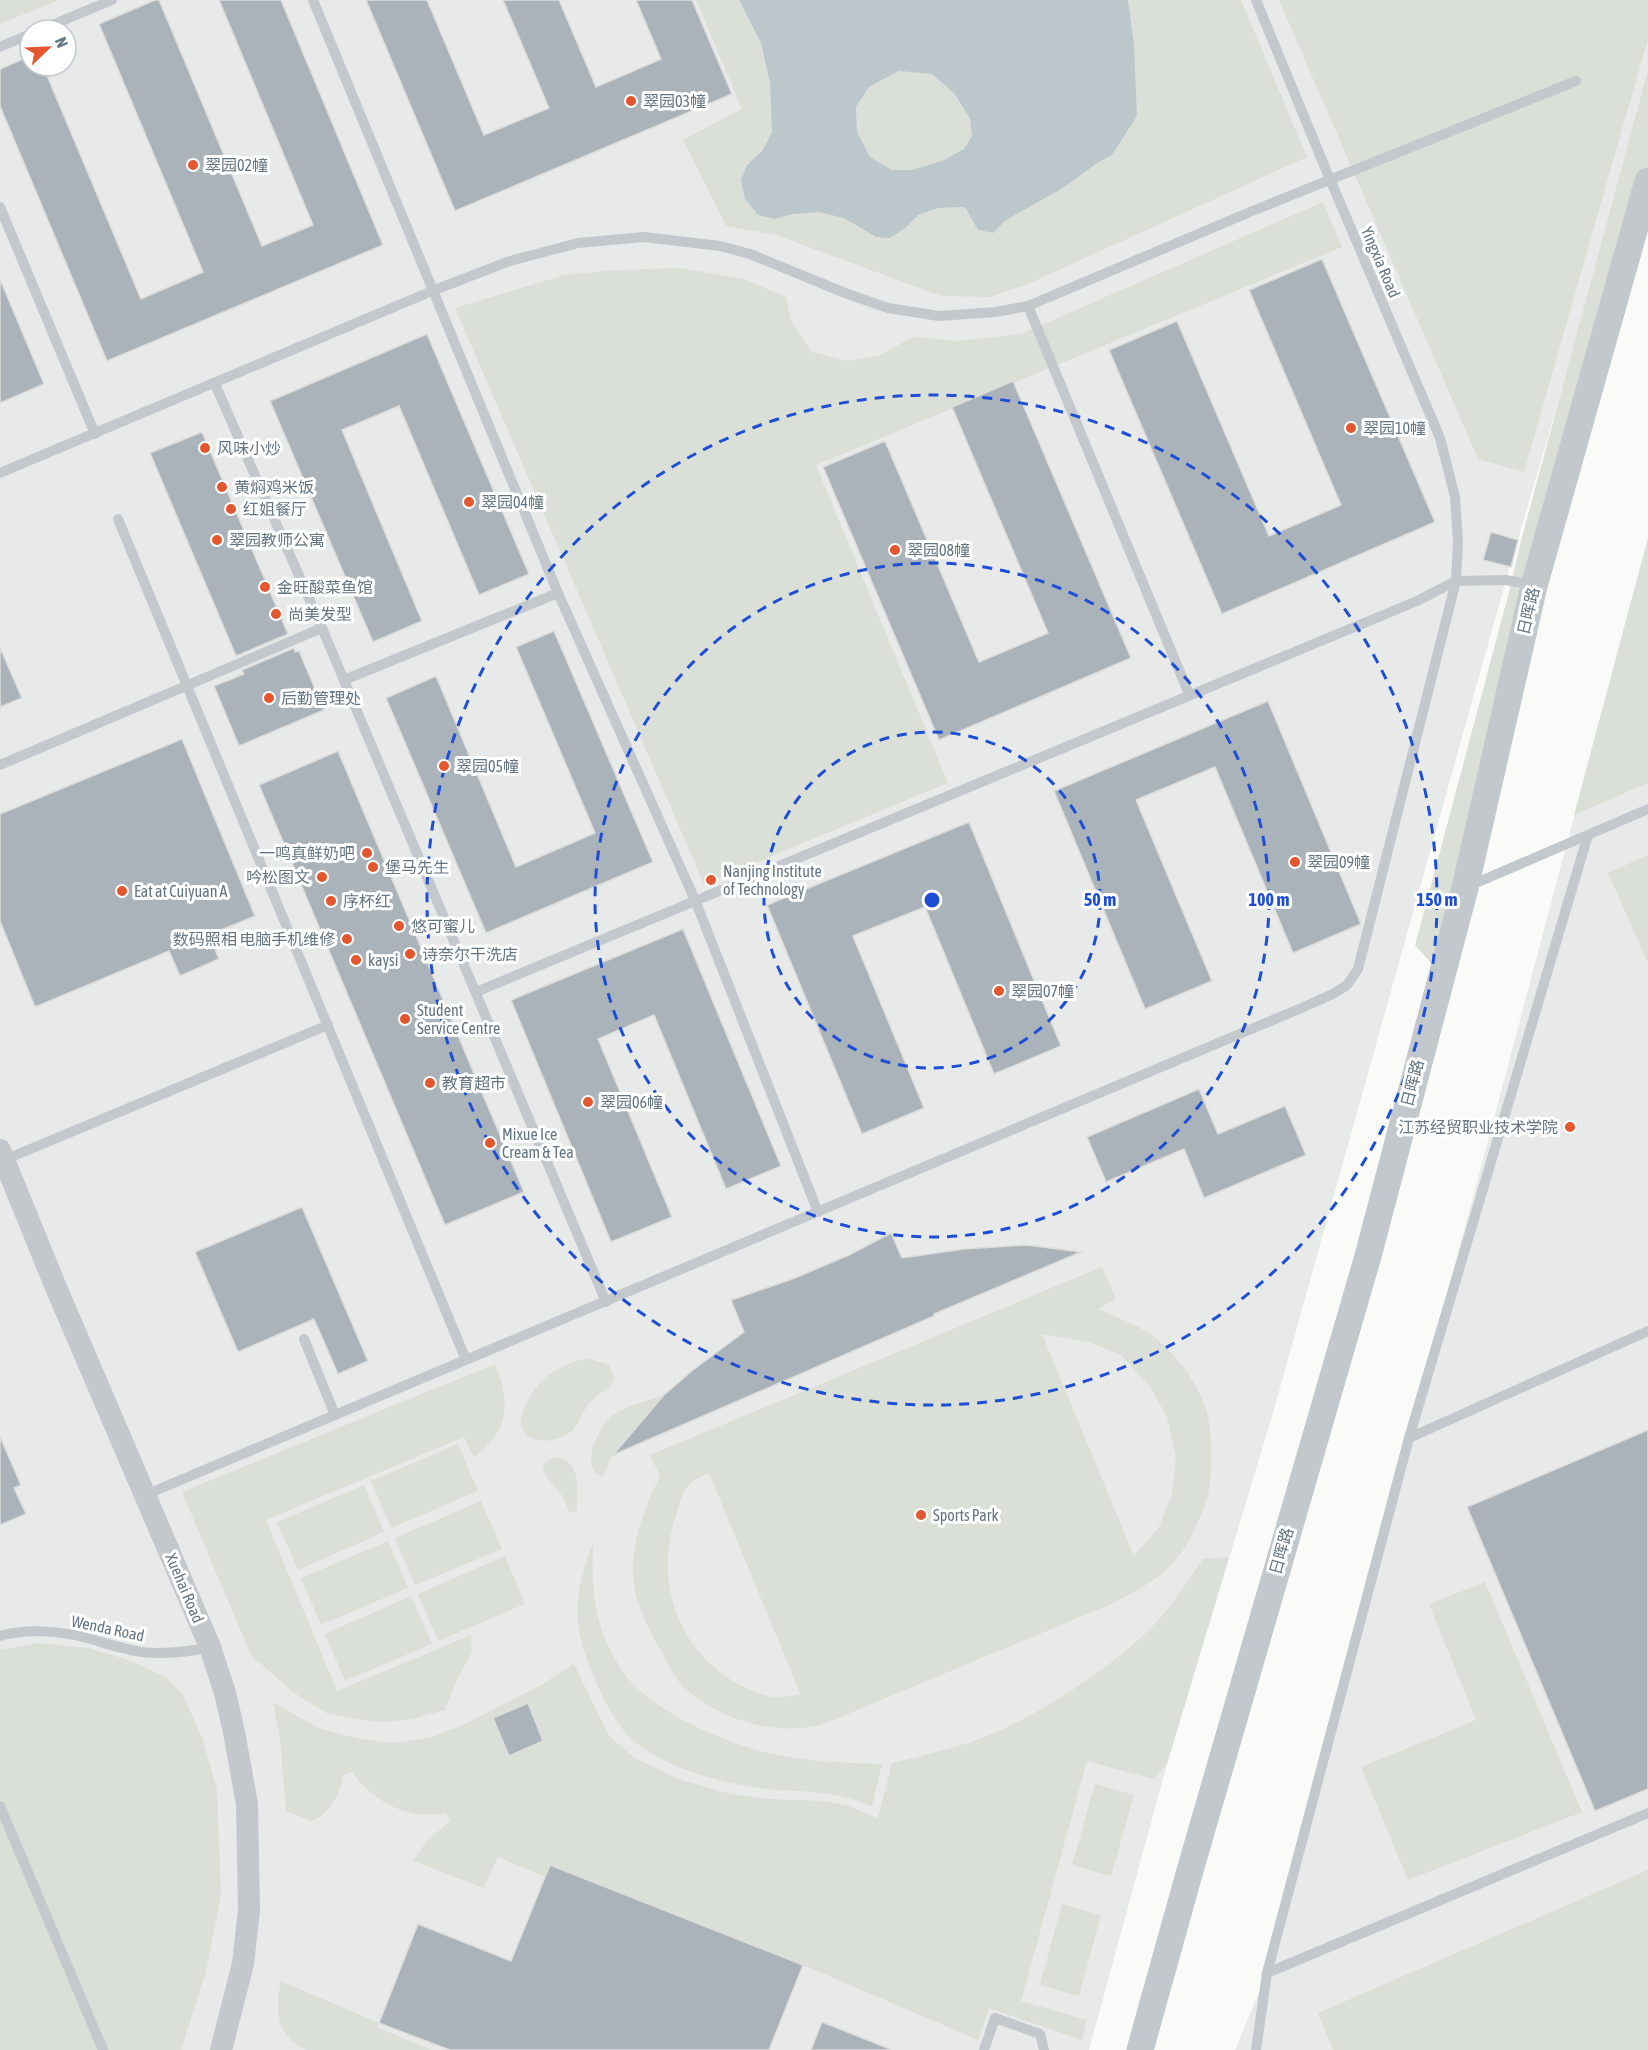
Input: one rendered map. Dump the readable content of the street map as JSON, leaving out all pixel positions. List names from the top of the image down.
{
  "streets": {
    "street": ["日晖路", "Xuehai Road"],
    "lane": ["Yingxia Road", "Wenda Road"]
  },
  "crossings": [
    ["Yingxia Road", "Xuehai Road"],
    ["Xuehai Road", "Wenda Road"]
  ],
  "places": [
    "翠园03幢",
    "翠园02幢",
    "翠园10幢",
    "风味小炒",
    "黄焖鸡米饭",
    "翠园04幢",
    "红姐餐厅",
    "翠园教师公寓",
    "翠园08幢",
    "金旺酸菜鱼馆",
    "尚美发型",
    "后勤管理处",
    "翠园05幢",
    "一鸣真鲜奶吧",
    "翠园09幢",
    "堡马先生",
    "吟松图文",
    "Nanjing Institute of Technology",
    "Eat at Cuiyuan A",
    "序杯红",
    "悠可蜜儿",
    "数码照相 电脑手机维修",
    "诗奈尔干洗店",
    "kaysi",
    "翠园07幢",
    "Student Service Centre",
    "教育超市",
    "翠园06幢",
    "江苏经贸职业技术学院",
    "Mixue Ice Cream & Tea",
    "Sports Park"
  ],
  "north": "top right",
  "rings": ["50 m", "100 m", "150 m"]
}
